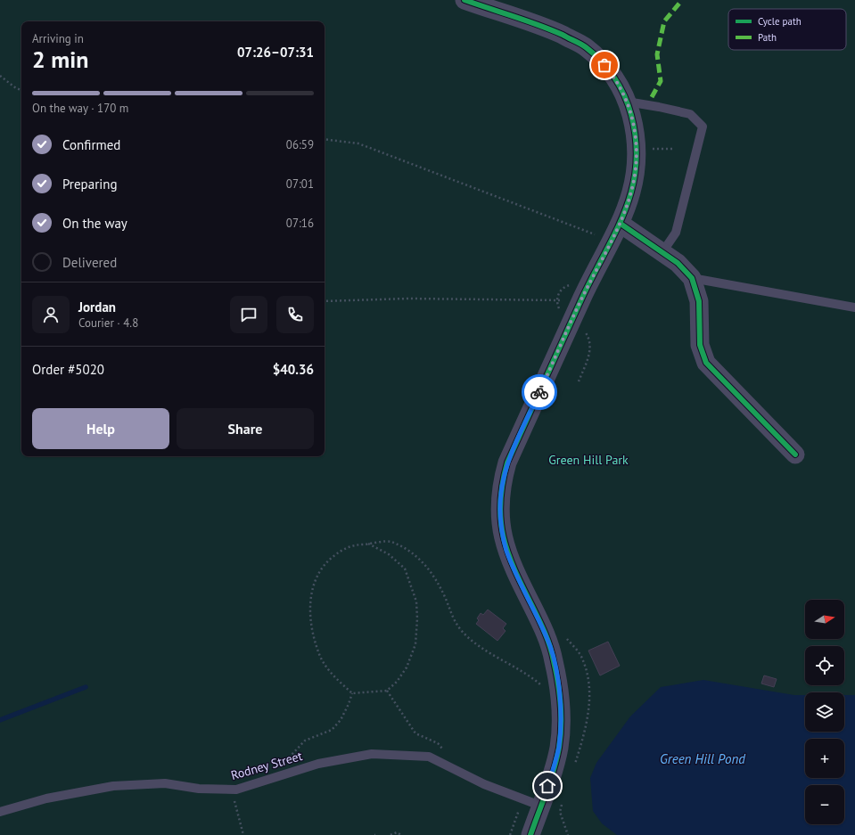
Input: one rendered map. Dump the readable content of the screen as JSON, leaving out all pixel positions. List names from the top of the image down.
{
  "streets": {
    "lane": ["Rodney Street"]
  },
  "water": ["Green Hill Pond"],
  "parks": ["Green Hill Park"],
  "legend": ["Cycle path", "Path"],
  "north": "right",
  "page": {
    "heading": ["2 min", "Arriving in", "07:26–07:31"],
    "panel": [
      "Jordan",
      "Courier · 4.8",
      "Order #5020",
      "$40.36"
    ],
    "bar": "On the way · 170 m",
    "list": [
      ["Confirmed", "06:59"],
      ["Preparing", "07:01"],
      ["On the way", "07:16"],
      "Delivered"
    ],
    "buttons": ["Help", "Share"],
    "map_buttons": ["+", "−"]
  }
}
